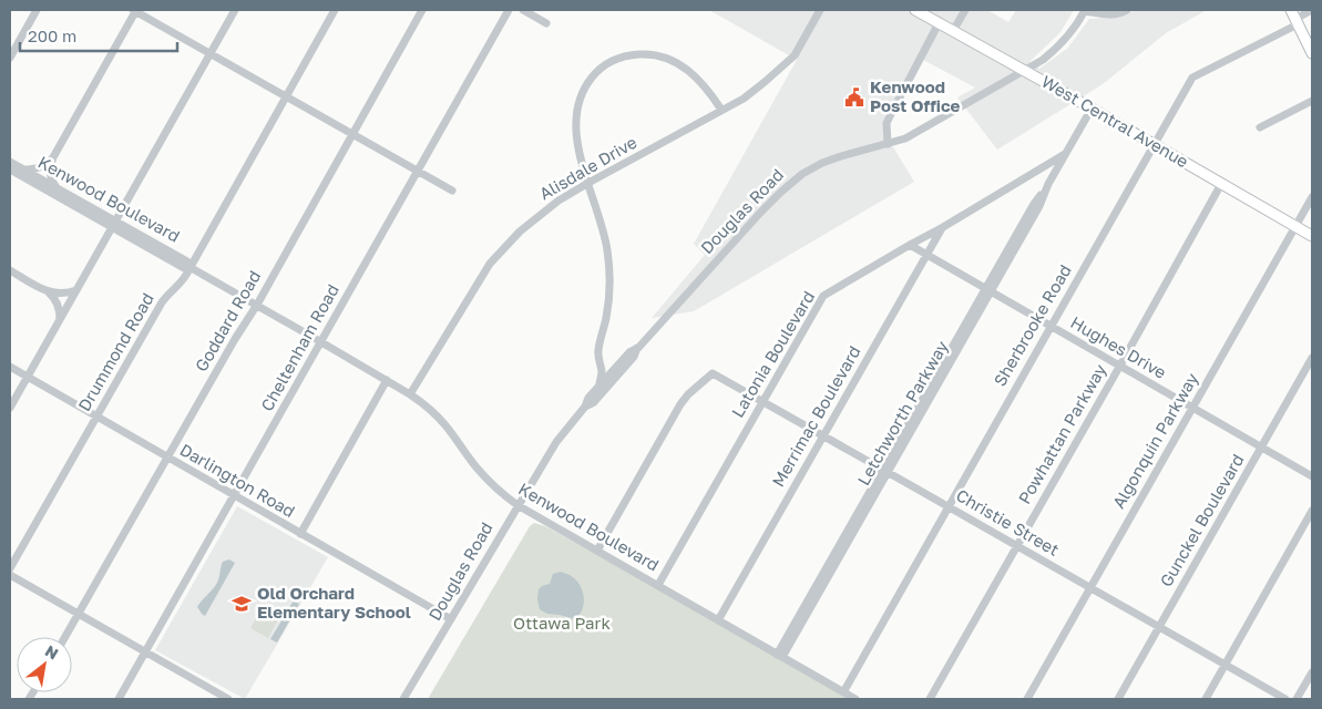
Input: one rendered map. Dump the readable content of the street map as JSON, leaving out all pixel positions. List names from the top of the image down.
{
  "streets": {
    "main road": ["West Central Avenue"],
    "street": [
      "Alisdale Drive",
      "Kenwood Boulevard",
      "Douglas Road",
      "Goddard Road",
      "Sherbrooke Road",
      "Cheltenham Road",
      "Hughes Drive",
      "Drummond Road",
      "Latonia Boulevard",
      "Letchworth Parkway",
      "Merrimac Boulevard",
      "Powhattan Parkway",
      "Algonquin Parkway",
      "Darlington Road",
      "Gunckel Boulevard",
      "Christie Street"
    ]
  },
  "crossings": [
    ["West Central Avenue", "Douglas Road"],
    ["West Central Avenue", "Sherbrooke Road"],
    ["West Central Avenue", "Letchworth Parkway"],
    ["West Central Avenue", "Powhattan Parkway"],
    ["West Central Avenue", "Algonquin Parkway"],
    ["Alisdale Drive", "Kenwood Boulevard"],
    ["Kenwood Boulevard", "Douglas Road"],
    ["Kenwood Boulevard", "Goddard Road"],
    ["Kenwood Boulevard", "Sherbrooke Road"],
    ["Kenwood Boulevard", "Cheltenham Road"],
    ["Kenwood Boulevard", "Drummond Road"],
    ["Kenwood Boulevard", "Latonia Boulevard"],
    ["Kenwood Boulevard", "Letchworth Parkway"],
    ["Kenwood Boulevard", "Merrimac Boulevard"],
    ["Kenwood Boulevard", "Christie Street"],
    ["Douglas Road", "Darlington Road"],
    ["Goddard Road", "Darlington Road"],
    ["Sherbrooke Road", "Hughes Drive"],
    ["Sherbrooke Road", "Christie Street"],
    ["Cheltenham Road", "Darlington Road"],
    ["Hughes Drive", "Latonia Boulevard"],
    ["Hughes Drive", "Letchworth Parkway"],
    ["Hughes Drive", "Merrimac Boulevard"],
    ["Hughes Drive", "Powhattan Parkway"],
    ["Hughes Drive", "Algonquin Parkway"],
    ["Hughes Drive", "Gunckel Boulevard"],
    ["Drummond Road", "Darlington Road"],
    ["Latonia Boulevard", "Letchworth Parkway"],
    ["Latonia Boulevard", "Merrimac Boulevard"],
    ["Latonia Boulevard", "Christie Street"],
    ["Letchworth Parkway", "Christie Street"],
    ["Merrimac Boulevard", "Christie Street"],
    ["Powhattan Parkway", "Christie Street"],
    ["Algonquin Parkway", "Christie Street"],
    ["Gunckel Boulevard", "Christie Street"]
  ],
  "parks": ["Ottawa Park"],
  "places": {
    "public building": ["Kenwood Post Office"],
    "school or university": ["Old Orchard Elementary School"]
  },
  "scale_bar": "200 m",
  "north": "top right"
}
